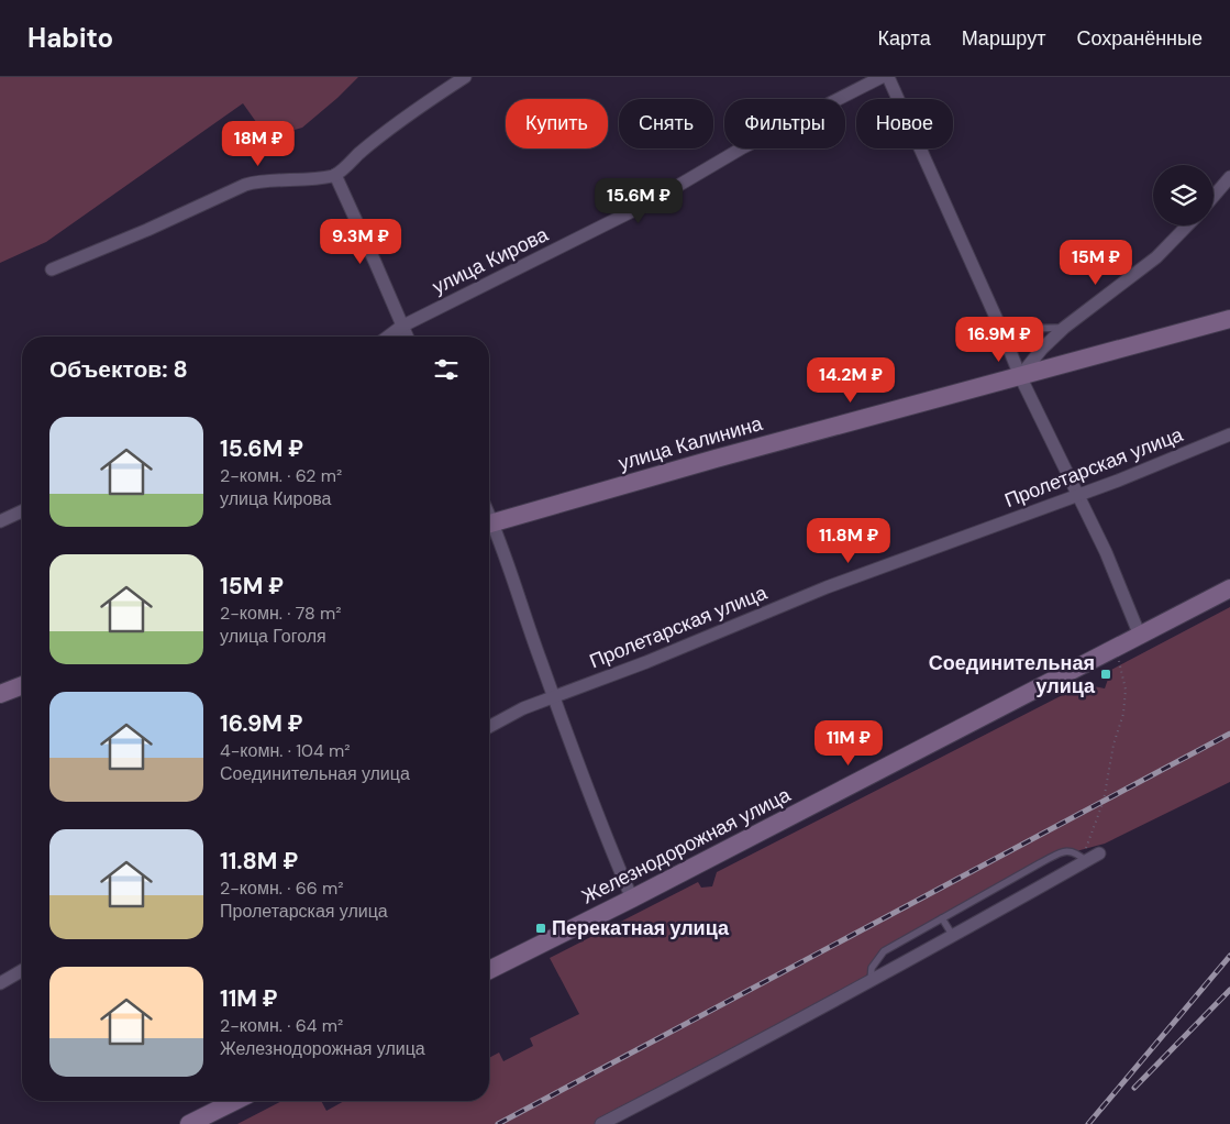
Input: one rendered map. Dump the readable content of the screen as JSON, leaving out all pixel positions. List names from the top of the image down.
{
  "streets": {
    "street": [
      "улица Кирова",
      "улица Калинина",
      "Пролетарская улица",
      "Железнодорожная улица"
    ]
  },
  "places": {
    "transit": ["Соединительная улица", "Перекатная улица"]
  },
  "page": {
    "header": "Habito",
    "nav": ["Карта", "Маршрут", "Сохранённые"],
    "chip": [
      "Купить",
      "Снять",
      "Фильтры",
      "Новое"
    ],
    "price": [
      "18M ₽",
      "15.6M ₽",
      "9.3M ₽",
      "15M ₽",
      "16.9M ₽",
      "14.2M ₽",
      "11.8M ₽",
      "11M ₽"
    ],
    "heading": "Объектов: 8",
    "list": [
      {
        "name": "15.6M ₽",
        "note": "2-комн. · 62 m² · улица Кирова"
      },
      {
        "name": "15M ₽",
        "note": "2-комн. · 78 m² · улица Гоголя"
      },
      {
        "name": "16.9M ₽",
        "note": "4-комн. · 104 m² · Соединительная улица"
      },
      {
        "name": "11.8M ₽",
        "note": "2-комн. · 66 m² · Пролетарская улица"
      },
      {
        "name": "11M ₽",
        "note": "2-комн. · 64 m² · Железнодорожная улица"
      }
    ]
  }
}
